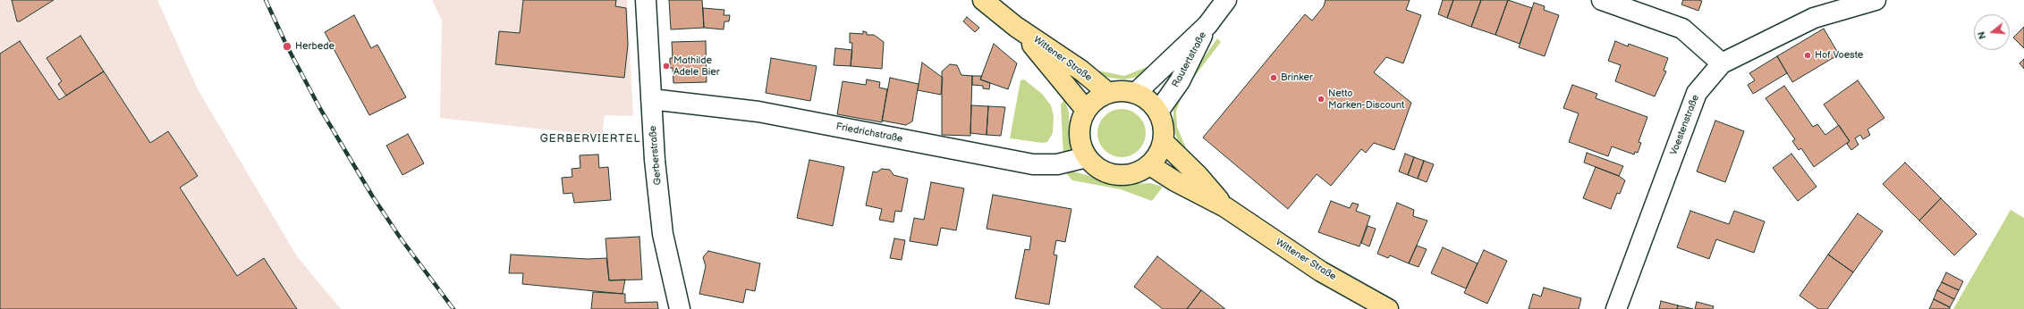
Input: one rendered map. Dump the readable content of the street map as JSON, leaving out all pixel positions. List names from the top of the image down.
{
  "streets": {
    "main road": ["Wittener Straße"],
    "street": [
      "Rautertstraße",
      "Voestenstraße",
      "Friedrichstraße",
      "Gerberstraße"
    ]
  },
  "crossings": [
    ["Wittener Straße", "Rautertstraße"],
    ["Wittener Straße", "Friedrichstraße"],
    ["Rautertstraße", "Friedrichstraße"],
    ["Friedrichstraße", "Gerberstraße"]
  ],
  "districts": ["GERBERVIERTEL"],
  "places": [
    "Herbede",
    "Hof Voeste",
    "Mathilde Adele Bier",
    "Brinker",
    "Netto Marken-Discount"
  ],
  "north": "left"
}
